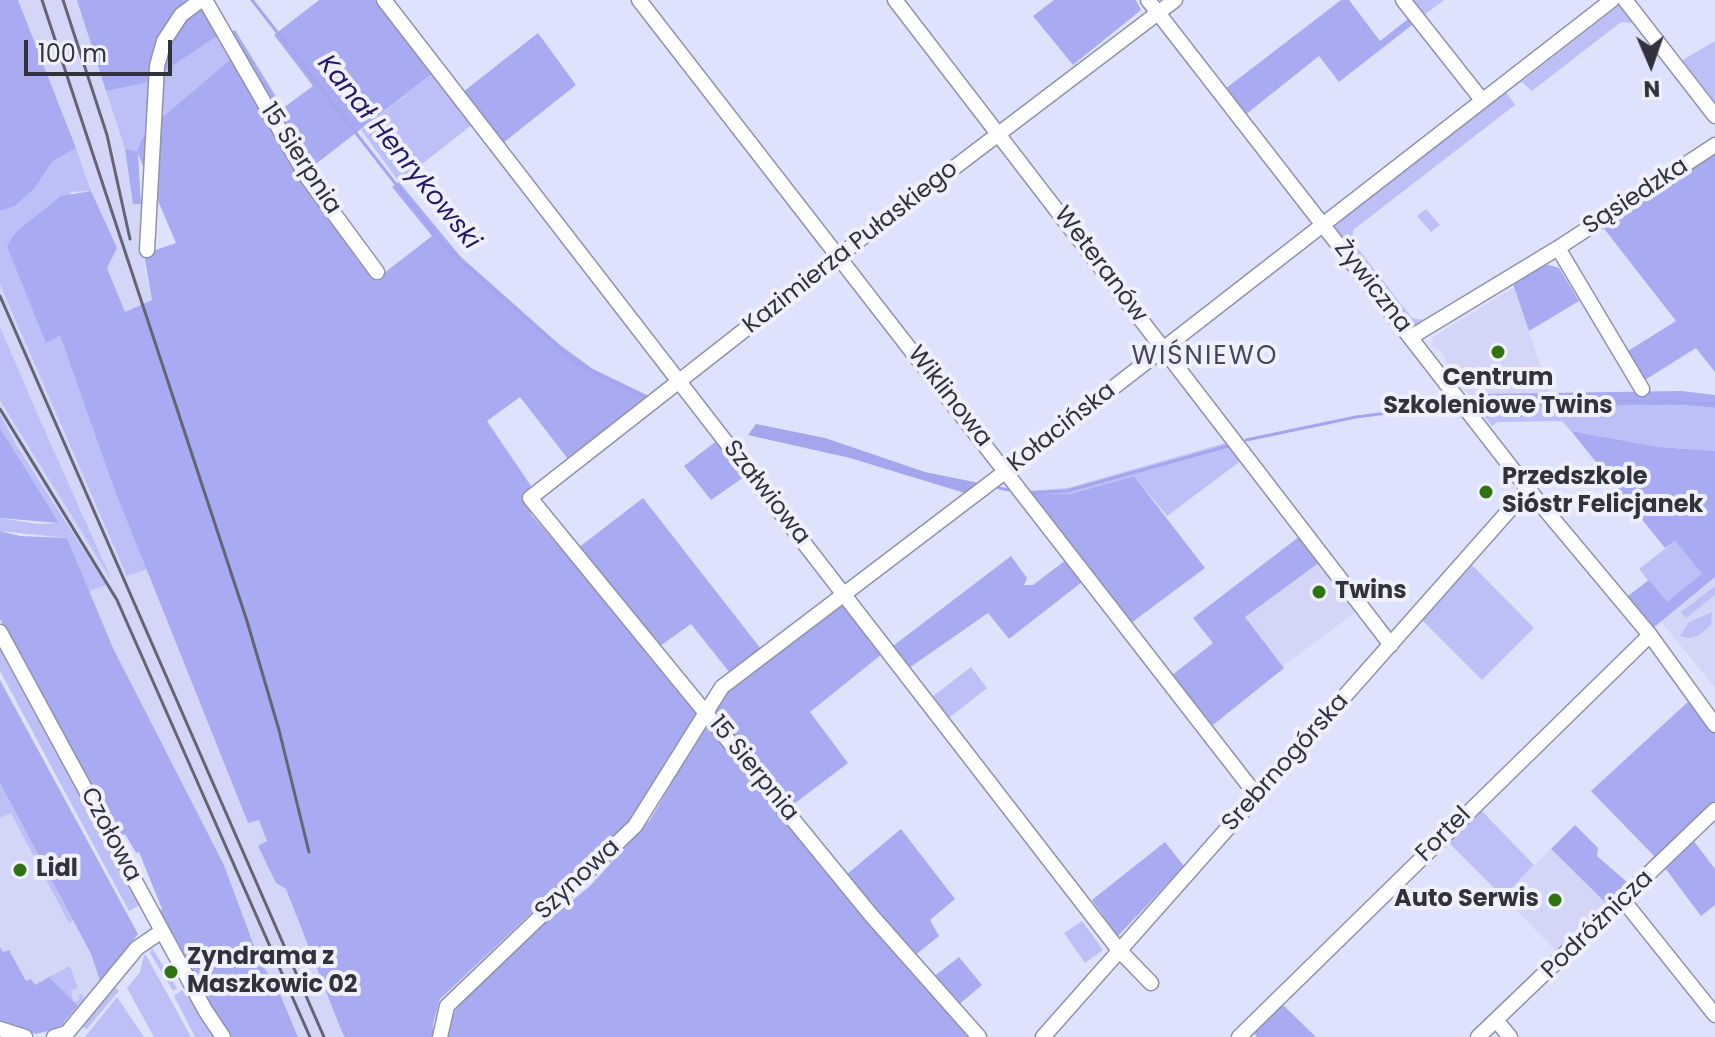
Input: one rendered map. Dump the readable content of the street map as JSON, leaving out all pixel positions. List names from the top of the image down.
{
  "streets": {
    "street": [
      "15 Sierpnia",
      "Sąsiedzka",
      "Kazimierza Pułaskiego",
      "Weteranów",
      "Żywiczna",
      "Wiklinowa",
      "Kołacińska",
      "Szałwiowa",
      "Srebrnogórska",
      "Czołowa",
      "Fortel",
      "Szynowa",
      "Podróżnicza"
    ]
  },
  "crossings": [
    ["15 Sierpnia", "Kazimierza Pułaskiego"],
    ["15 Sierpnia", "Kołacińska"],
    ["15 Sierpnia", "Szynowa"],
    ["Sąsiedzka", "Żywiczna"],
    ["Kazimierza Pułaskiego", "Weteranów"],
    ["Kazimierza Pułaskiego", "Żywiczna"],
    ["Kazimierza Pułaskiego", "Wiklinowa"],
    ["Kazimierza Pułaskiego", "Szałwiowa"],
    ["Weteranów", "Kołacińska"],
    ["Weteranów", "Srebrnogórska"],
    ["Żywiczna", "Kołacińska"],
    ["Żywiczna", "Srebrnogórska"],
    ["Żywiczna", "Fortel"],
    ["Wiklinowa", "Kołacińska"],
    ["Wiklinowa", "Srebrnogórska"],
    ["Kołacińska", "Szałwiowa"],
    ["Kołacińska", "Szynowa"],
    ["Szałwiowa", "Srebrnogórska"]
  ],
  "districts": ["WIŚNIEWO"],
  "water": ["Kanał Henrykowski"],
  "places": [
    "Centrum Szkoleniowe Twins",
    "Przedszkole Sióstr Felicjanek",
    "Twins",
    "Lidl",
    "Auto Serwis",
    "Zyndrama z Maszkowic 02"
  ],
  "scale_bar": "100 m",
  "north": "bottom"
}
